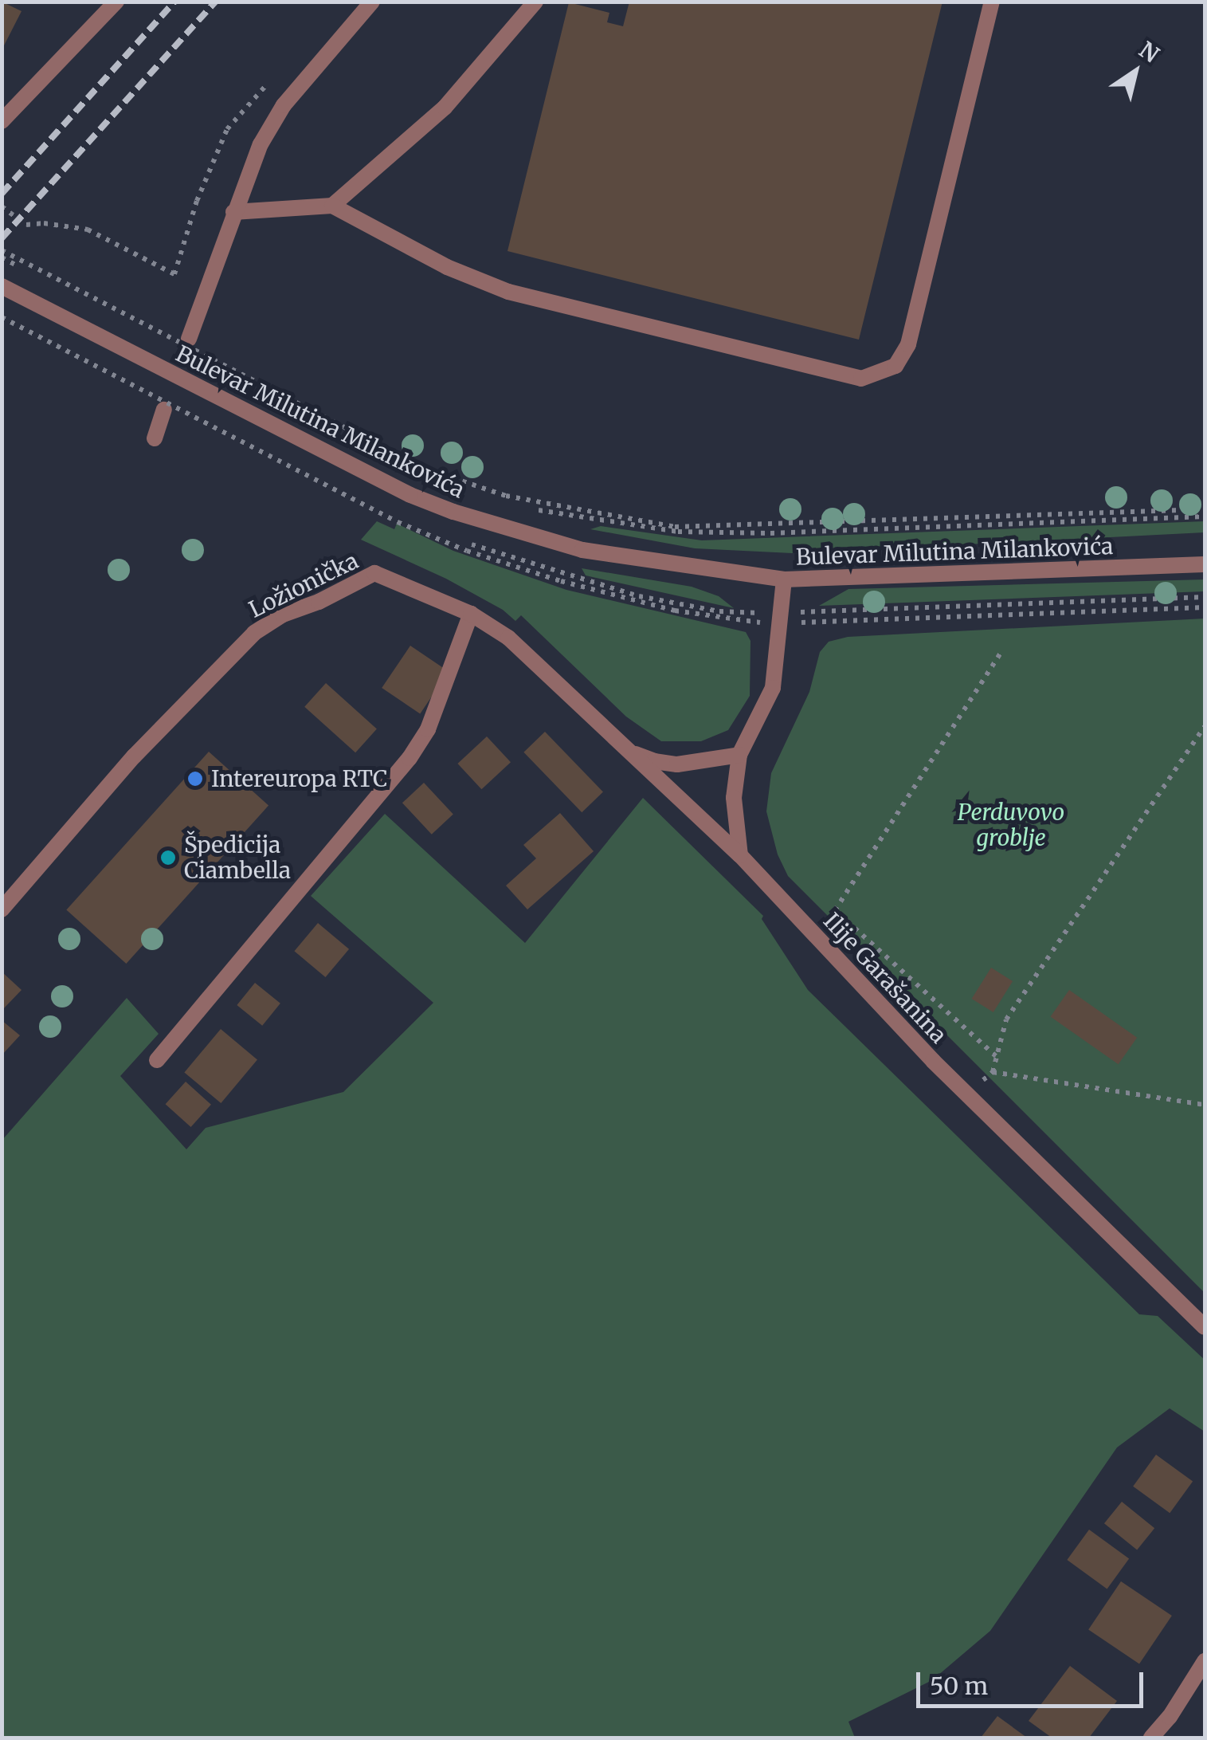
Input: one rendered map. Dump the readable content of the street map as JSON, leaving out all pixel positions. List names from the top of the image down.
{
  "streets": {
    "street": ["Bulevar Milutina Milankovića", "Ložionička", "Ilije Garašanina"]
  },
  "crossings": [
    ["Ložionička", "Ilije Garašanina"]
  ],
  "parks": ["Perduvovo groblje"],
  "places": ["Intereuropa RTC", "Špedicija Ciambella"],
  "scale_bar": "50 m",
  "north": "top right"
}
